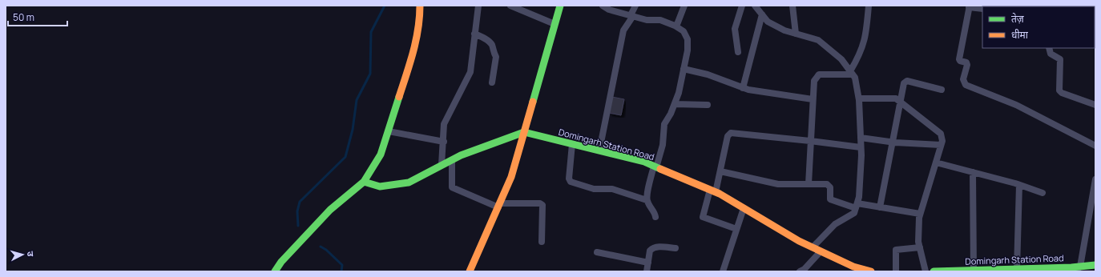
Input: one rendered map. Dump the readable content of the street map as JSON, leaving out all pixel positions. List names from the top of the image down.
{
  "streets": {
    "street": ["Domingarh Station Road"]
  },
  "legend": ["तेज़", "धीमा"],
  "scale_bar": "50 m",
  "north": "right"
}
